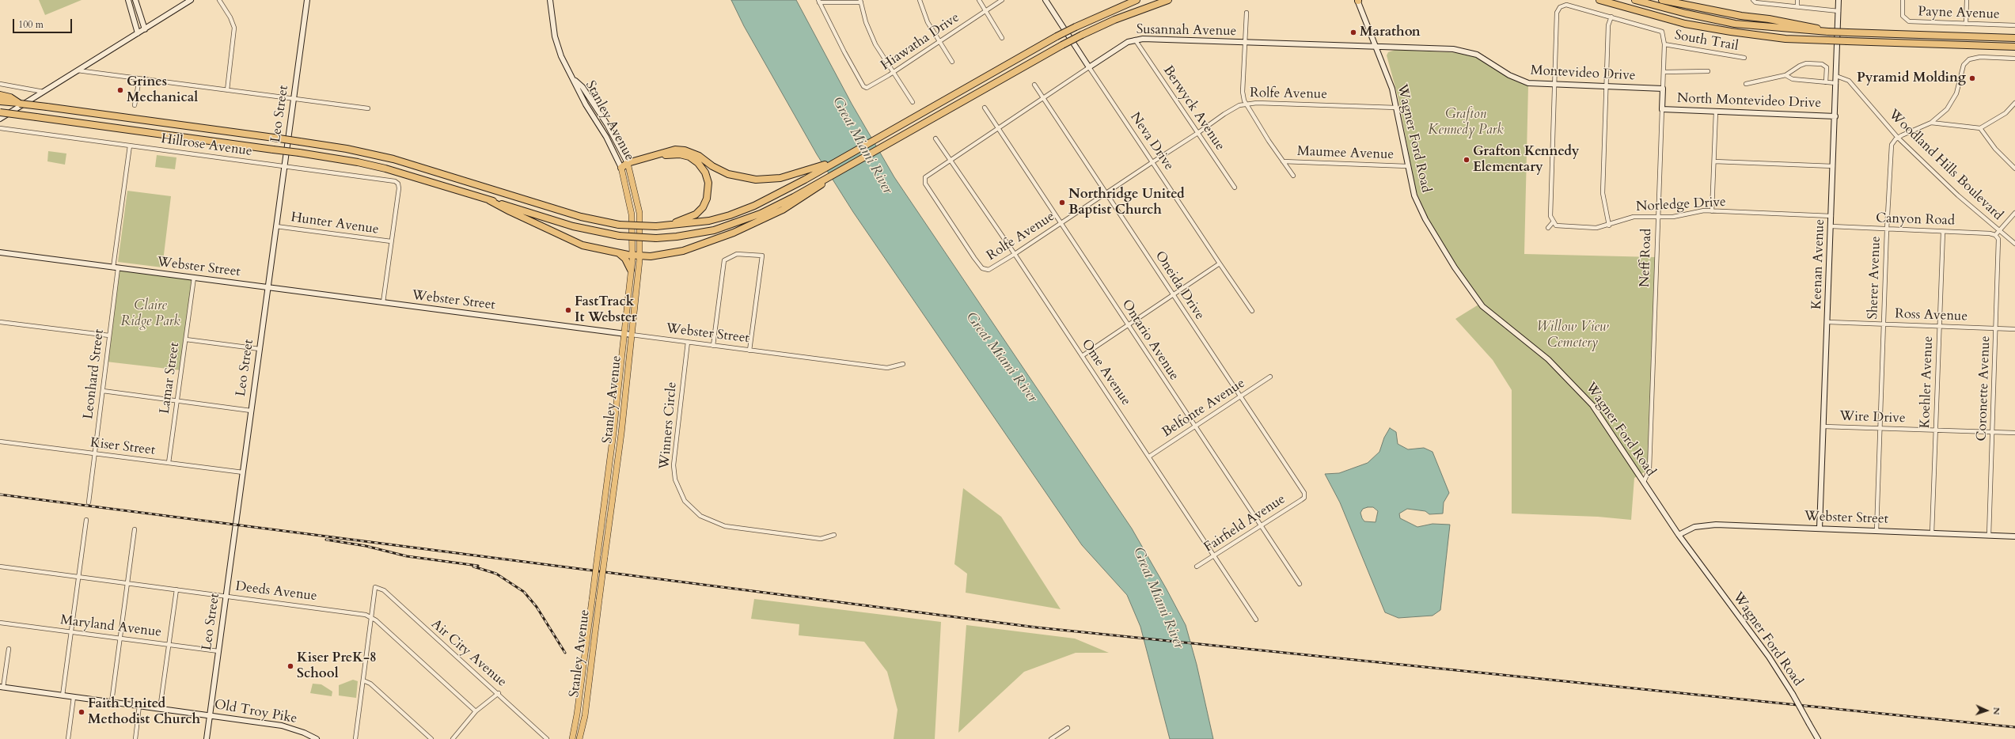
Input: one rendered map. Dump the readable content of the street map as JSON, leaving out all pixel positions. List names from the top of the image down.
{
  "streets": {
    "main road": ["Stanley Avenue"],
    "street": [
      "Payne Avenue",
      "Susannah Avenue",
      "South Trail",
      "Hiawatha Drive",
      "Montevideo Drive",
      "Rolfe Avenue",
      "North Montevideo Drive",
      "Berwyck Avenue",
      "Leo Street",
      "Wagner Ford Road",
      "Neva Drive",
      "Hillrose Avenue",
      "Maumee Avenue",
      "Woodland Hills Boulevard",
      "Norledge Drive",
      "Canyon Road",
      "Hunter Avenue",
      "Neff Road",
      "Keenan Avenue",
      "Webster Street",
      "Sherer Avenue",
      "Oneida Drive",
      "Ross Avenue",
      "Ontario Avenue",
      "Ome Avenue",
      "Leonhard Street",
      "Lamar Street",
      "Koehler Avenue",
      "Coronette Avenue",
      "Belfonte Avenue",
      "Wire Drive",
      "Winners Circle",
      "Kiser Street",
      "Fairfield Avenue",
      "Deeds Avenue",
      "Maryland Avenue",
      "Air City Avenue",
      "Old Troy Pike"
    ]
  },
  "crossings": [
    ["Susannah Avenue", "Montevideo Drive"],
    ["Susannah Avenue", "Rolfe Avenue"],
    ["Susannah Avenue", "Berwyck Avenue"],
    ["Susannah Avenue", "Wagner Ford Road"],
    ["Susannah Avenue", "Neva Drive"],
    ["Susannah Avenue", "Oneida Drive"],
    ["Susannah Avenue", "Ontario Avenue"],
    ["Susannah Avenue", "Ome Avenue"],
    ["South Trail", "Neff Road"],
    ["Montevideo Drive", "Wagner Ford Road"],
    ["Montevideo Drive", "Neff Road"],
    ["Rolfe Avenue", "Berwyck Avenue"],
    ["Rolfe Avenue", "Wagner Ford Road"],
    ["Rolfe Avenue", "Neva Drive"],
    ["Rolfe Avenue", "Oneida Drive"],
    ["Rolfe Avenue", "Ontario Avenue"],
    ["Rolfe Avenue", "Ome Avenue"],
    ["North Montevideo Drive", "Neff Road"],
    ["North Montevideo Drive", "Keenan Avenue"],
    ["Leo Street", "Hillrose Avenue"],
    ["Leo Street", "Hunter Avenue"],
    ["Leo Street", "Webster Street"],
    ["Leo Street", "Kiser Street"],
    ["Leo Street", "Deeds Avenue"],
    ["Leo Street", "Maryland Avenue"],
    ["Leo Street", "Old Troy Pike"],
    ["Stanley Avenue", "Webster Street"],
    ["Wagner Ford Road", "Maumee Avenue"],
    ["Wagner Ford Road", "Neff Road"],
    ["Wagner Ford Road", "Webster Street"],
    ["Hillrose Avenue", "Hunter Avenue"],
    ["Hillrose Avenue", "Leonhard Street"],
    ["Woodland Hills Boulevard", "Keenan Avenue"],
    ["Woodland Hills Boulevard", "Sherer Avenue"],
    ["Woodland Hills Boulevard", "Coronette Avenue"],
    ["Norledge Drive", "Neff Road"],
    ["Norledge Drive", "Keenan Avenue"],
    ["Canyon Road", "Keenan Avenue"],
    ["Canyon Road", "Sherer Avenue"],
    ["Canyon Road", "Koehler Avenue"],
    ["Canyon Road", "Coronette Avenue"],
    ["Keenan Avenue", "Webster Street"],
    ["Keenan Avenue", "Ross Avenue"],
    ["Keenan Avenue", "Wire Drive"],
    ["Webster Street", "Sherer Avenue"],
    ["Webster Street", "Leonhard Street"],
    ["Webster Street", "Lamar Street"],
    ["Webster Street", "Koehler Avenue"],
    ["Webster Street", "Coronette Avenue"],
    ["Webster Street", "Winners Circle"],
    ["Sherer Avenue", "Ross Avenue"],
    ["Sherer Avenue", "Wire Drive"],
    ["Oneida Drive", "Belfonte Avenue"],
    ["Oneida Drive", "Fairfield Avenue"],
    ["Ross Avenue", "Koehler Avenue"],
    ["Ross Avenue", "Coronette Avenue"],
    ["Ontario Avenue", "Belfonte Avenue"],
    ["Ontario Avenue", "Fairfield Avenue"],
    ["Ome Avenue", "Belfonte Avenue"],
    ["Ome Avenue", "Fairfield Avenue"],
    ["Leonhard Street", "Kiser Street"],
    ["Lamar Street", "Kiser Street"],
    ["Koehler Avenue", "Wire Drive"],
    ["Coronette Avenue", "Wire Drive"],
    ["Deeds Avenue", "Air City Avenue"]
  ],
  "water": ["Great Miami River"],
  "parks": ["Grafton Kennedy Park", "Claire Ridge Park", "Willow View Cemetery"],
  "places": [
    "Marathon",
    "Pyramid Molding",
    "Grines Mechanical",
    "Grafton Kennedy Elementary",
    "Northridge United Baptist Church",
    "FastTrack It Webster",
    "Kiser PreK-8 School",
    "Faith United Methodist Church"
  ],
  "scale_bar": "100 m",
  "north": "right"
}
